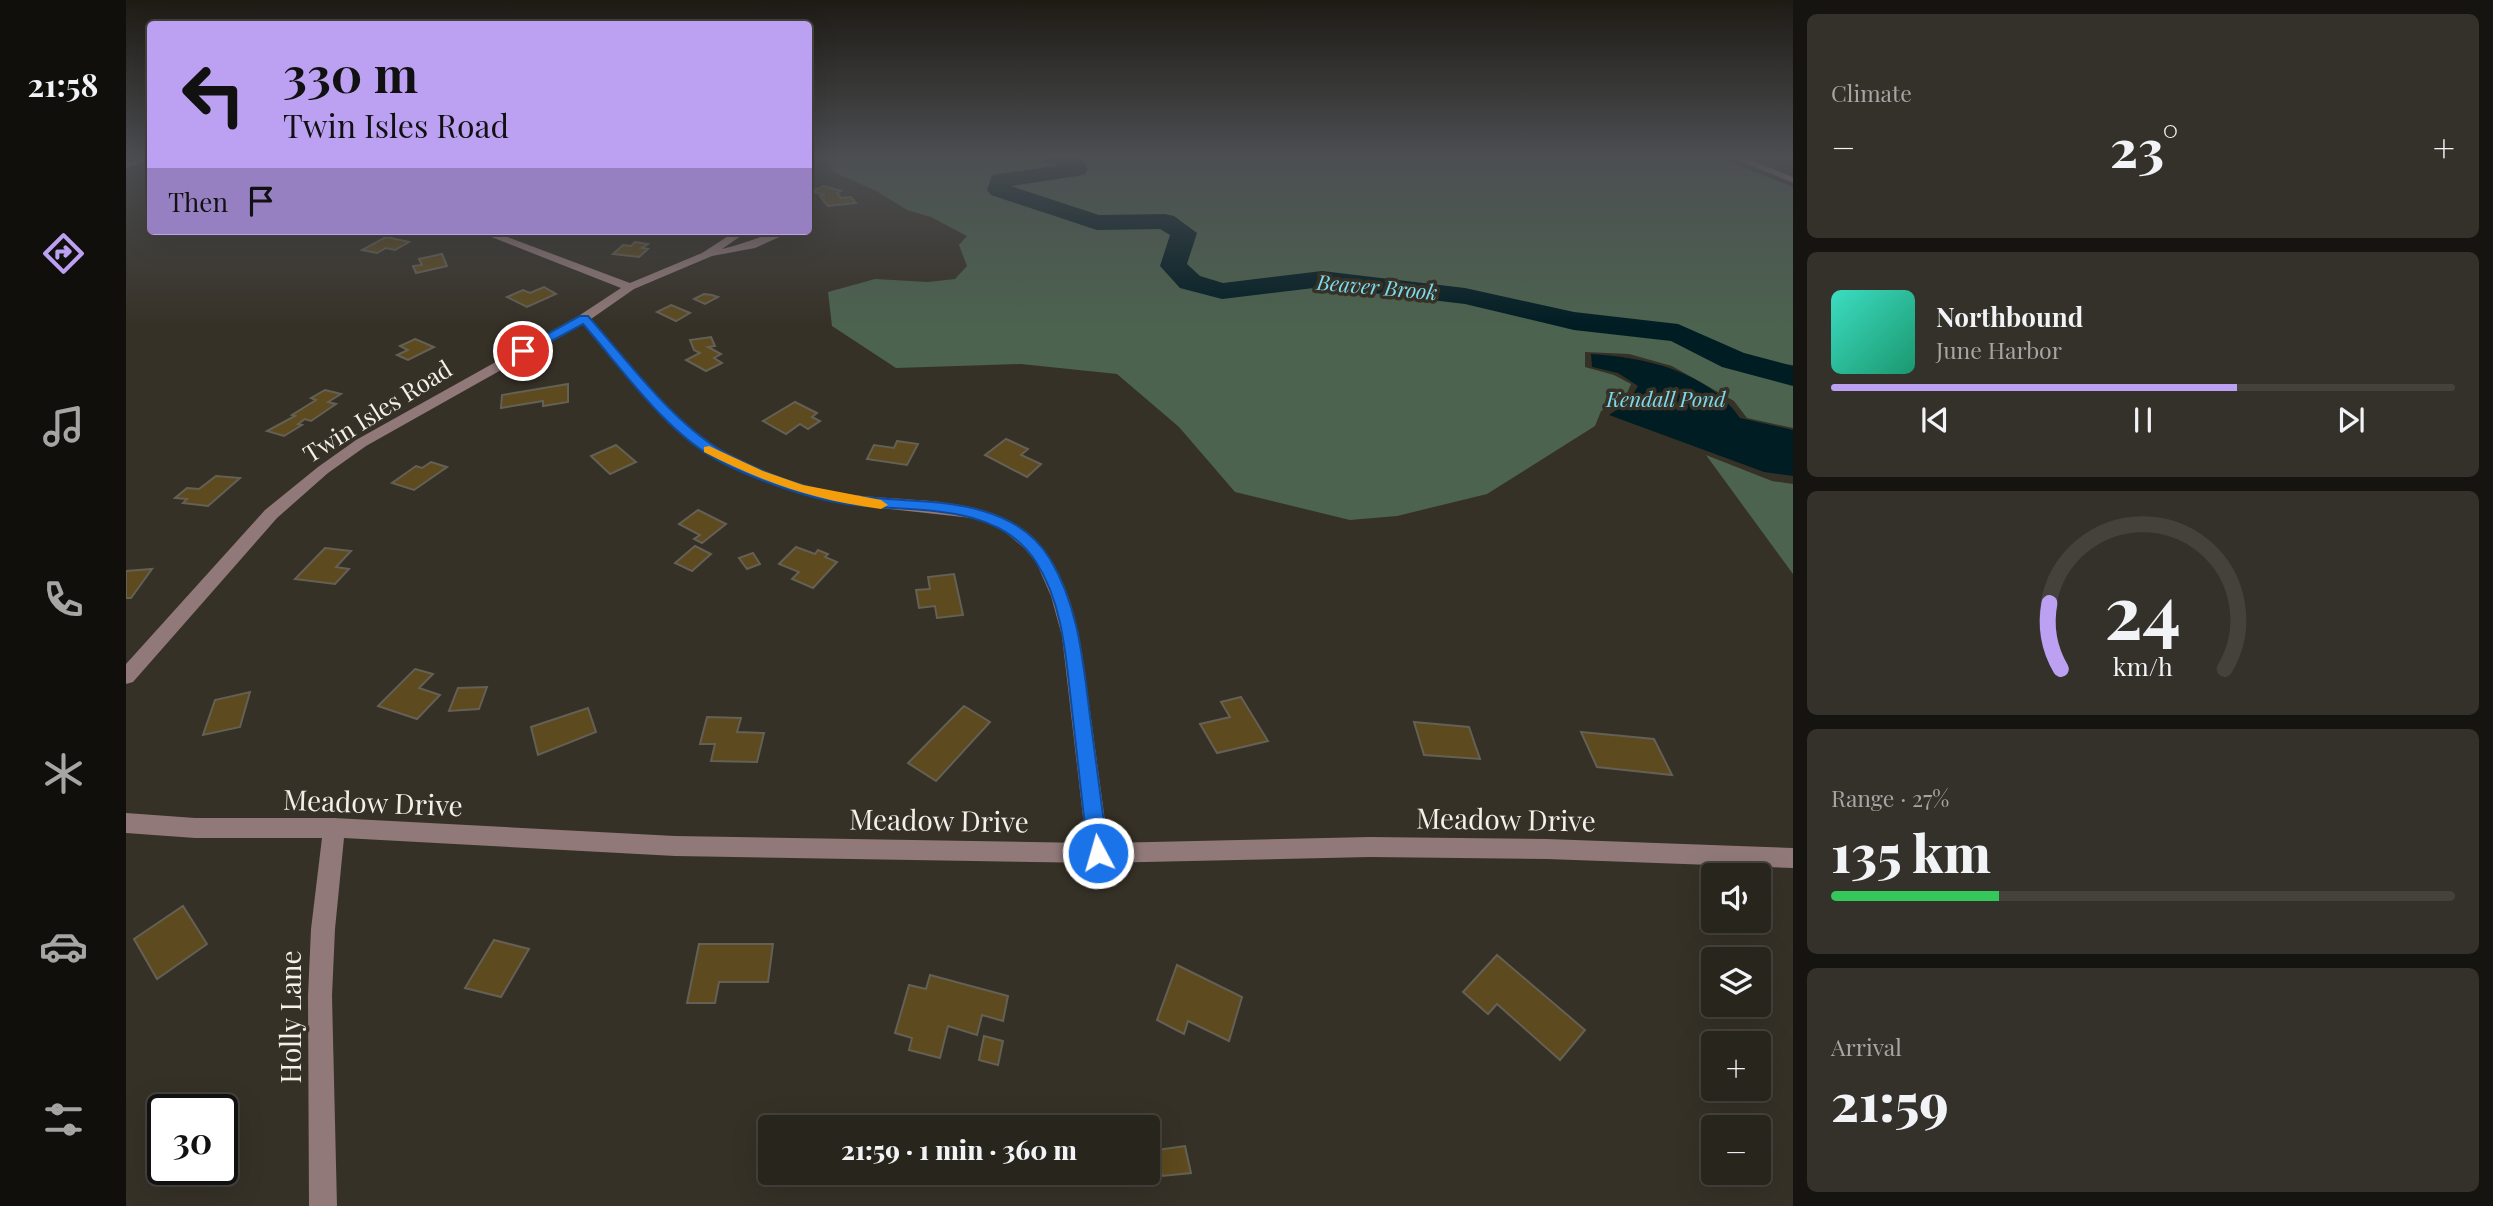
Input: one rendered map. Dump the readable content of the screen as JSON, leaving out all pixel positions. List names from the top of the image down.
{
  "streets": {
    "street": ["Twin Isles Road", "Meadow Drive", "Holly Lane"]
  },
  "crossings": [
    ["Meadow Drive", "Holly Lane"]
  ],
  "water": ["Beaver Brook", "Kendall Pond"],
  "page": {
    "tabs": "21:58",
    "tile": [
      "Climate",
      ["Range · 27%", "135 km"],
      ["Arrival", "21:59"]
    ],
    "turn": ["330 m", "Twin Isles Road"],
    "heat": ["−", "23°", "+"],
    "then": "Then",
    "song": ["Northbound", "June Harbor"],
    "map_buttons": ["+", "−"],
    "limit": "30",
    "trip": "21:59 · 1 min · 360 m",
    "gauge": ["24", "km/h"]
  }
}
